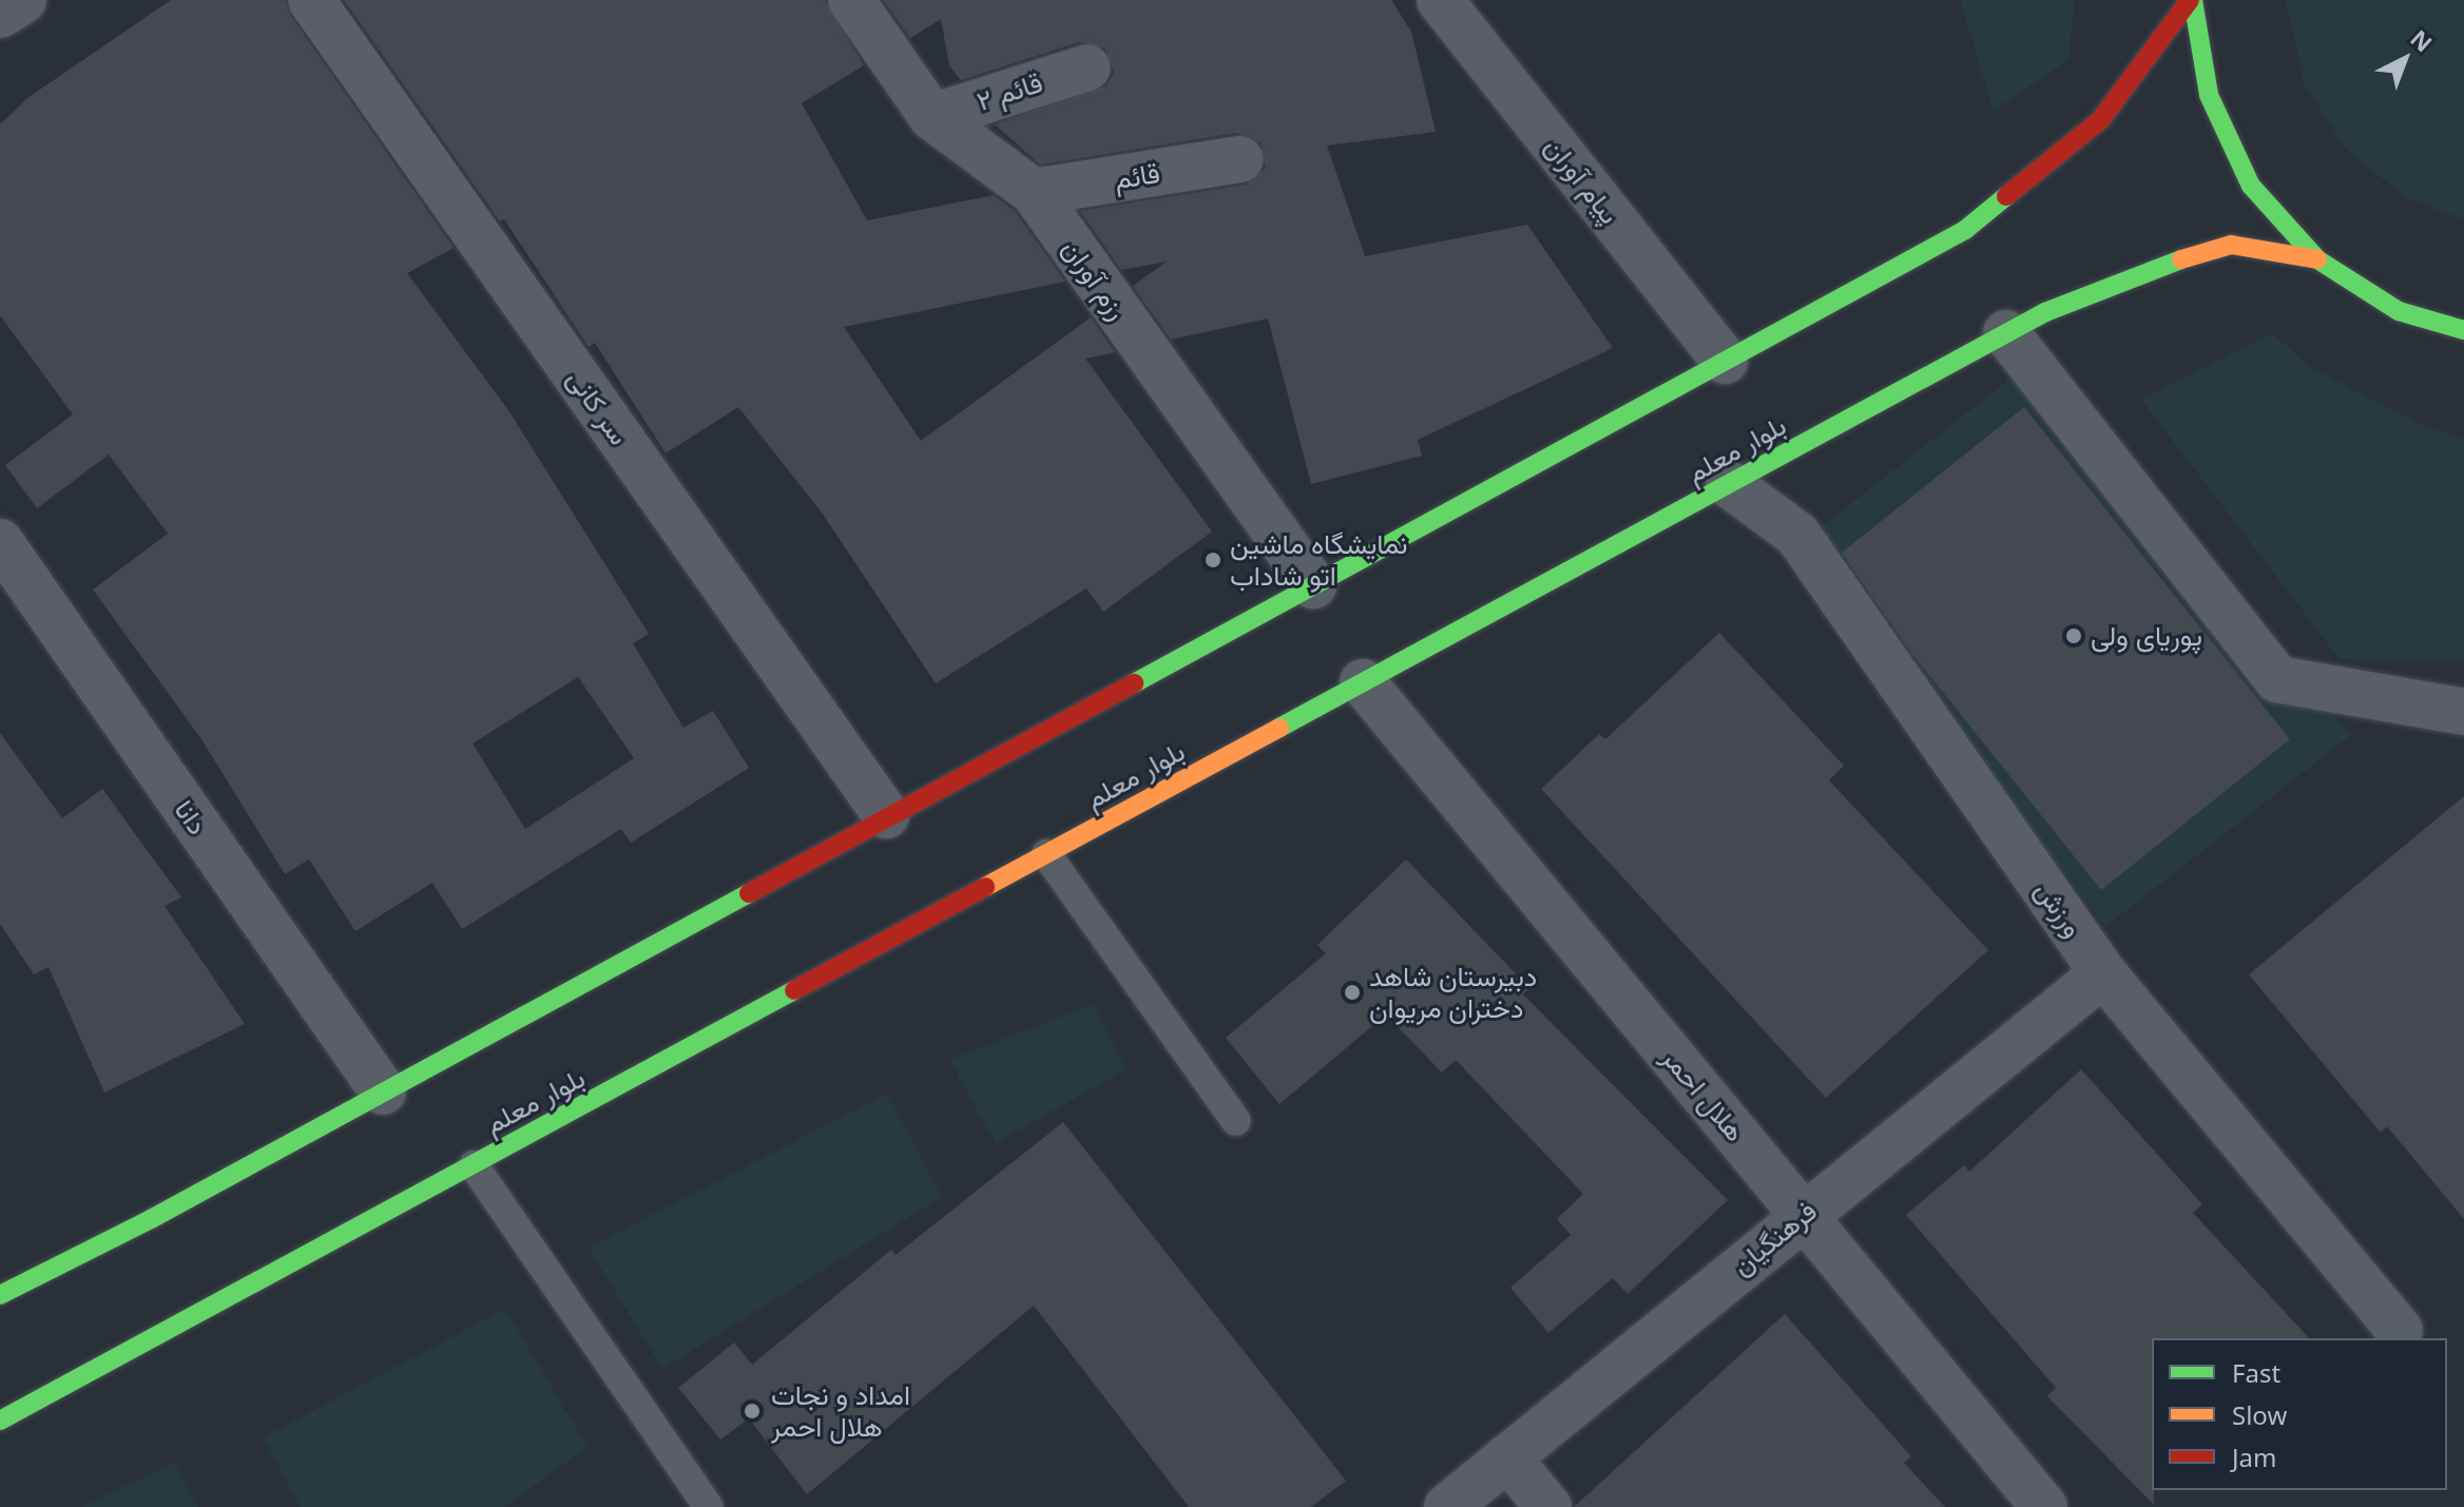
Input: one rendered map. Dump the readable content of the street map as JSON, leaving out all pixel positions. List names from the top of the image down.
{
  "streets": {
    "main road": ["بلوار معلم"],
    "street": [
      "قائم ۲",
      "قائم",
      "پیام آوران",
      "رزم آوران",
      "سر کانی",
      "دانا",
      "ورزش",
      "هلال احمر",
      "فرهنگیان"
    ]
  },
  "crossings": [
    ["قائم ۲", "رزم آوران"],
    ["قائم", "رزم آوران"],
    ["بلوار معلم", "ورزش"],
    ["بلوار معلم", "هلال احمر"],
    ["ورزش", "فرهنگیان"],
    ["هلال احمر", "فرهنگیان"]
  ],
  "places": [
    "نمایشگاه ماشین اتو شاداب",
    "پوریای ولی",
    "دبیرستان شاهد دختران مریوان",
    "امداد و نجات هلال احمر"
  ],
  "legend": ["Fast", "Slow", "Jam"],
  "north": "top right"
}
